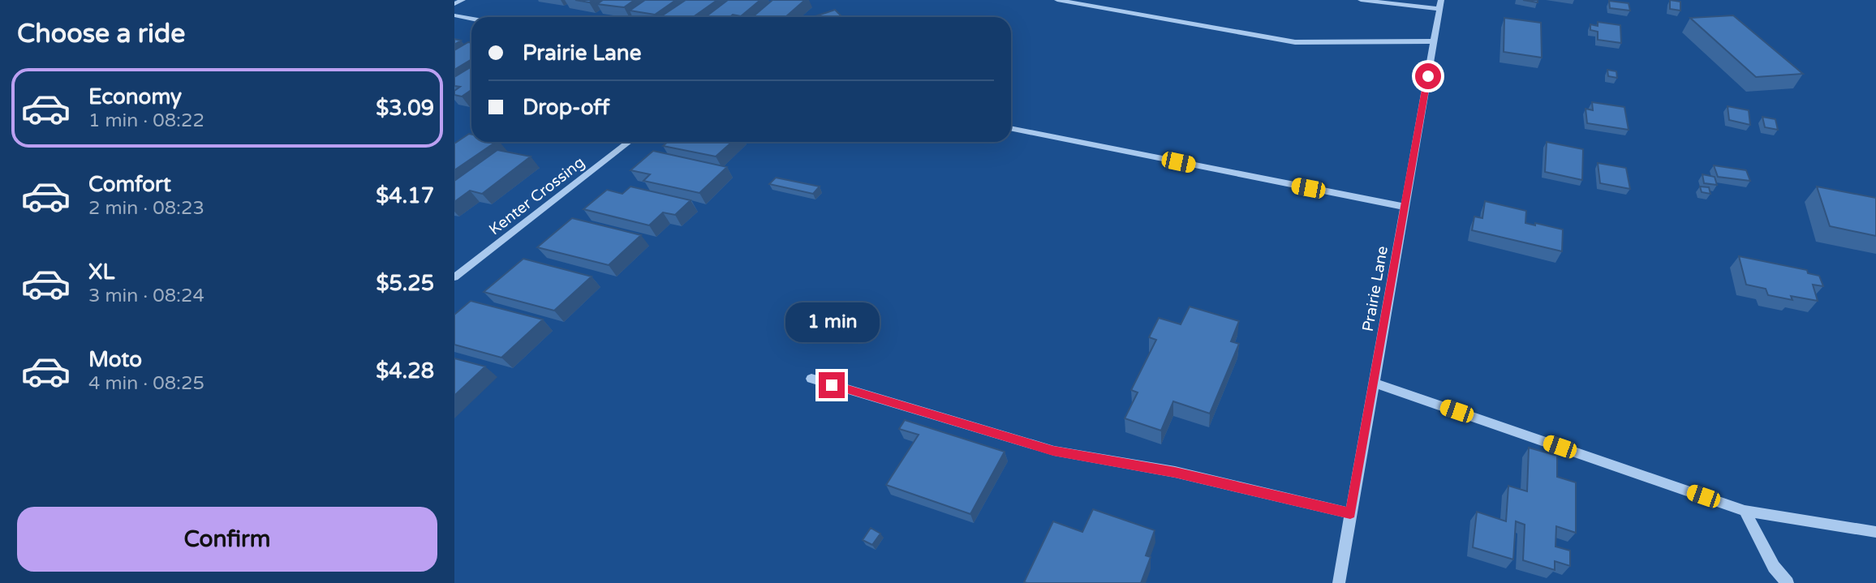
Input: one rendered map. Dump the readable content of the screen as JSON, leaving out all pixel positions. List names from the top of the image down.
{
  "streets": {
    "street": ["Kenter Crossing", "Prairie Lane"]
  },
  "page": {
    "heading": "Choose a ride",
    "banner": ["Prairie Lane", "Drop-off"],
    "list": [
      {
        "name": "Economy",
        "note": "1 min · 08:22",
        "value": "$3.09"
      },
      {
        "name": "Comfort",
        "note": "2 min · 08:23",
        "value": "$4.17"
      },
      {
        "name": "XL",
        "note": "3 min · 08:24",
        "value": "$5.25"
      },
      {
        "name": "Moto",
        "note": "4 min · 08:25",
        "value": "$4.28"
      }
    ],
    "bubble": "1 min",
    "buttons": "Confirm"
  }
}
